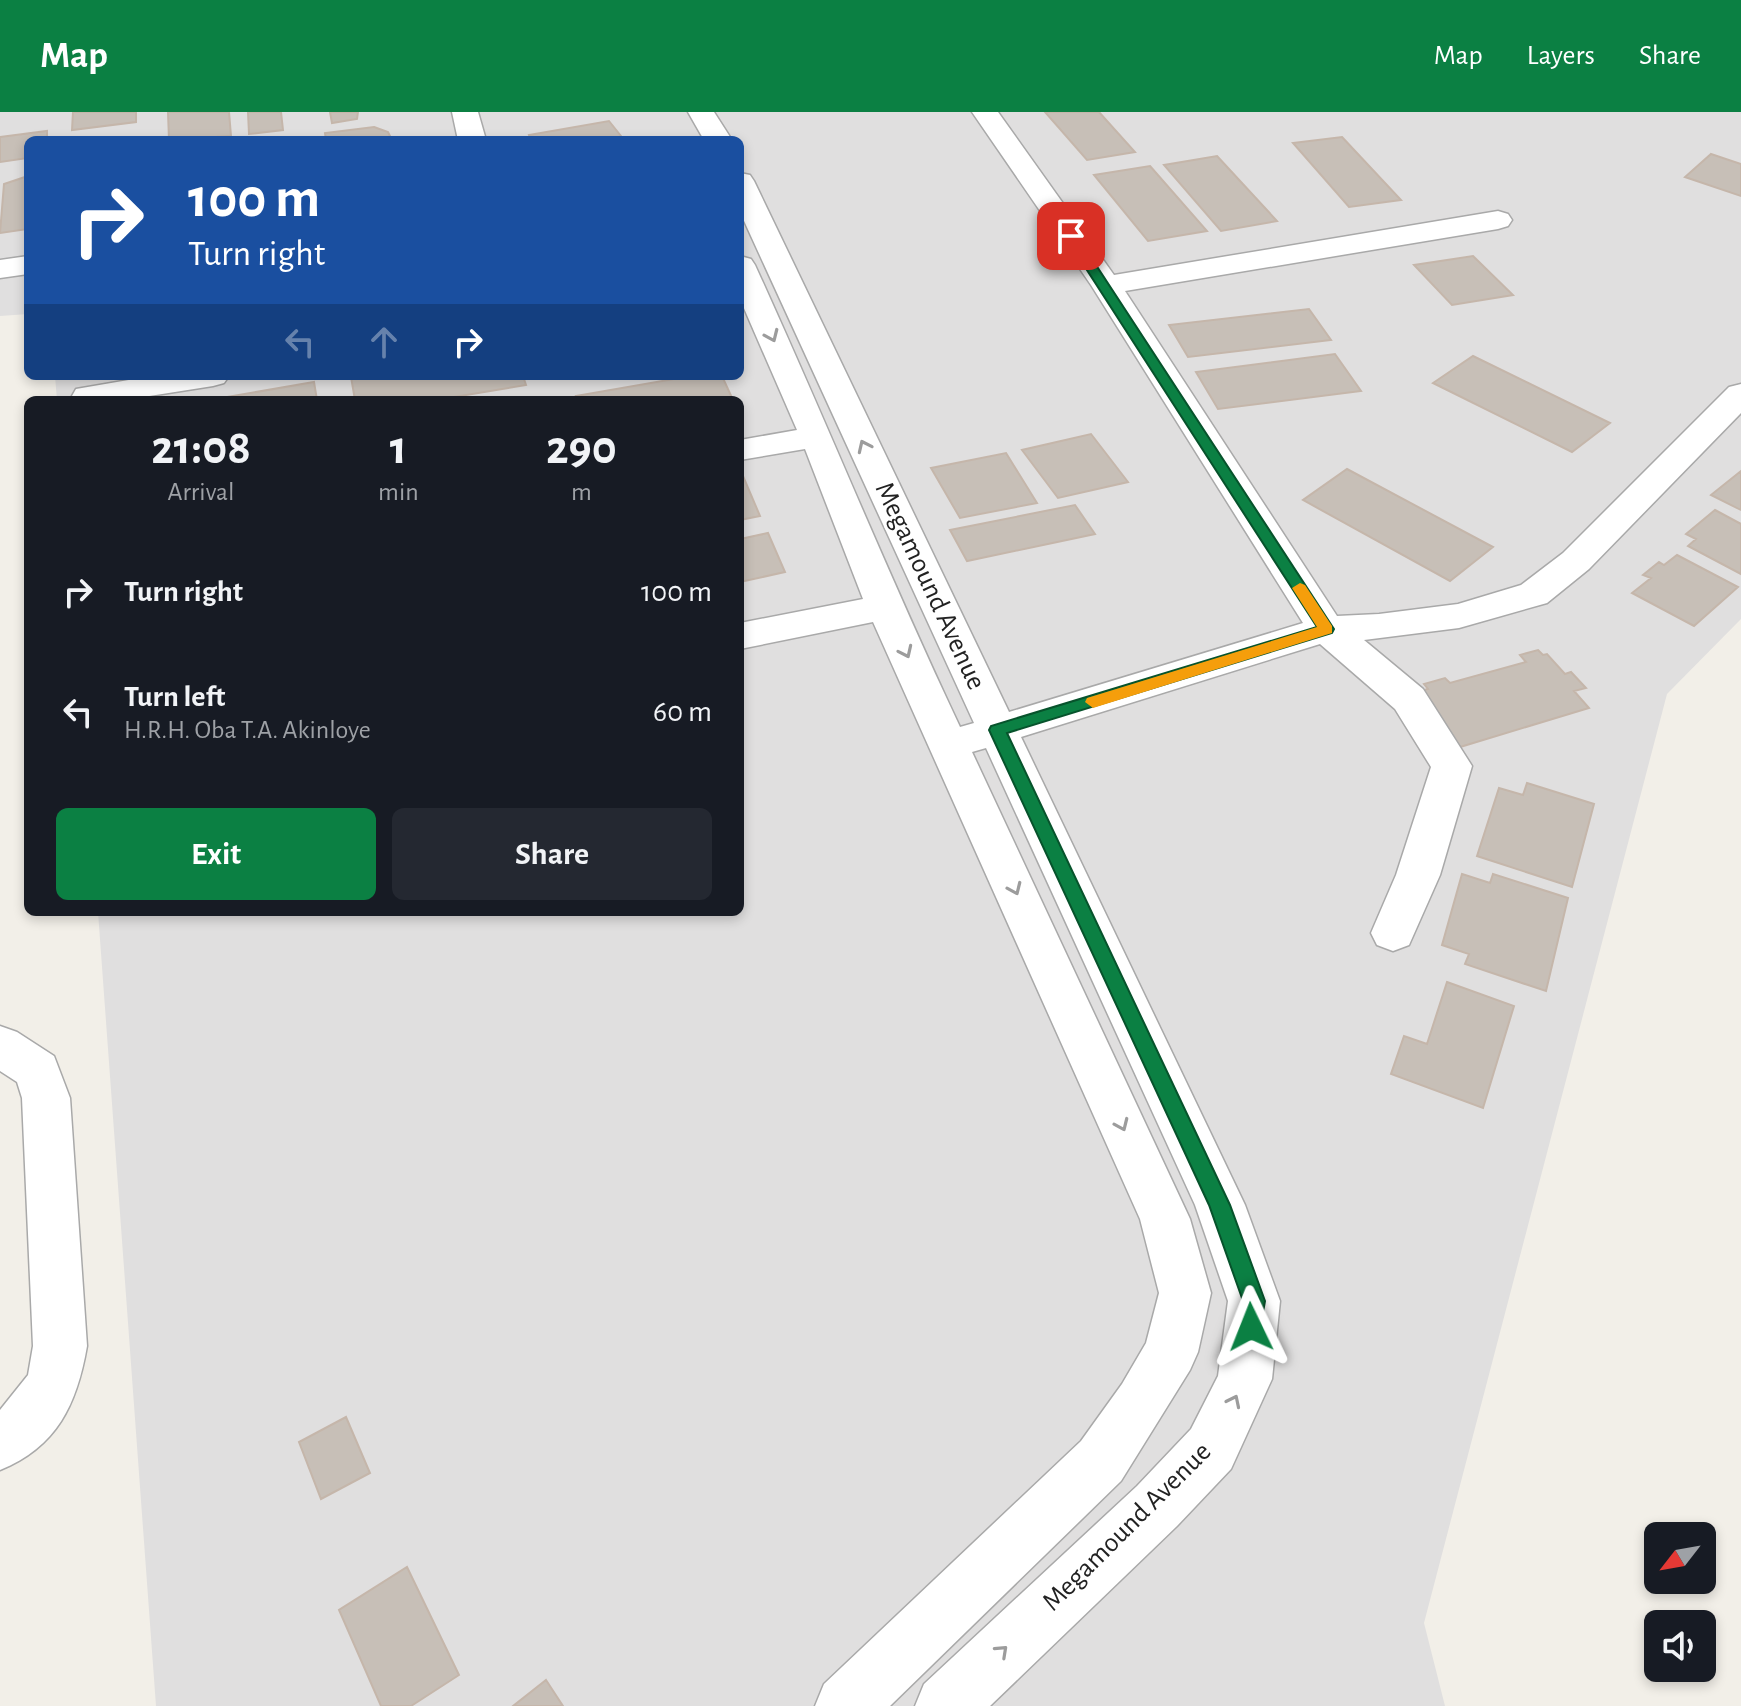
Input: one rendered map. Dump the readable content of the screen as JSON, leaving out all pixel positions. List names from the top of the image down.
{
  "streets": {
    "street": ["Megamound Avenue"]
  },
  "north": "bottom left",
  "page": {
    "header": "Map",
    "nav": ["Map", "Layers", "Share"],
    "turn": ["100 m", "Turn right"],
    "eta": [
      "21:08",
      "Arrival",
      "1",
      "min",
      "290",
      "m"
    ],
    "list": [
      {
        "name": "Turn right",
        "value": "100 m"
      },
      {
        "name": "Turn left",
        "note": "H.R.H. Oba T.A. Akinloye",
        "value": "60 m"
      }
    ],
    "buttons": ["Exit", "Share"]
  }
}
